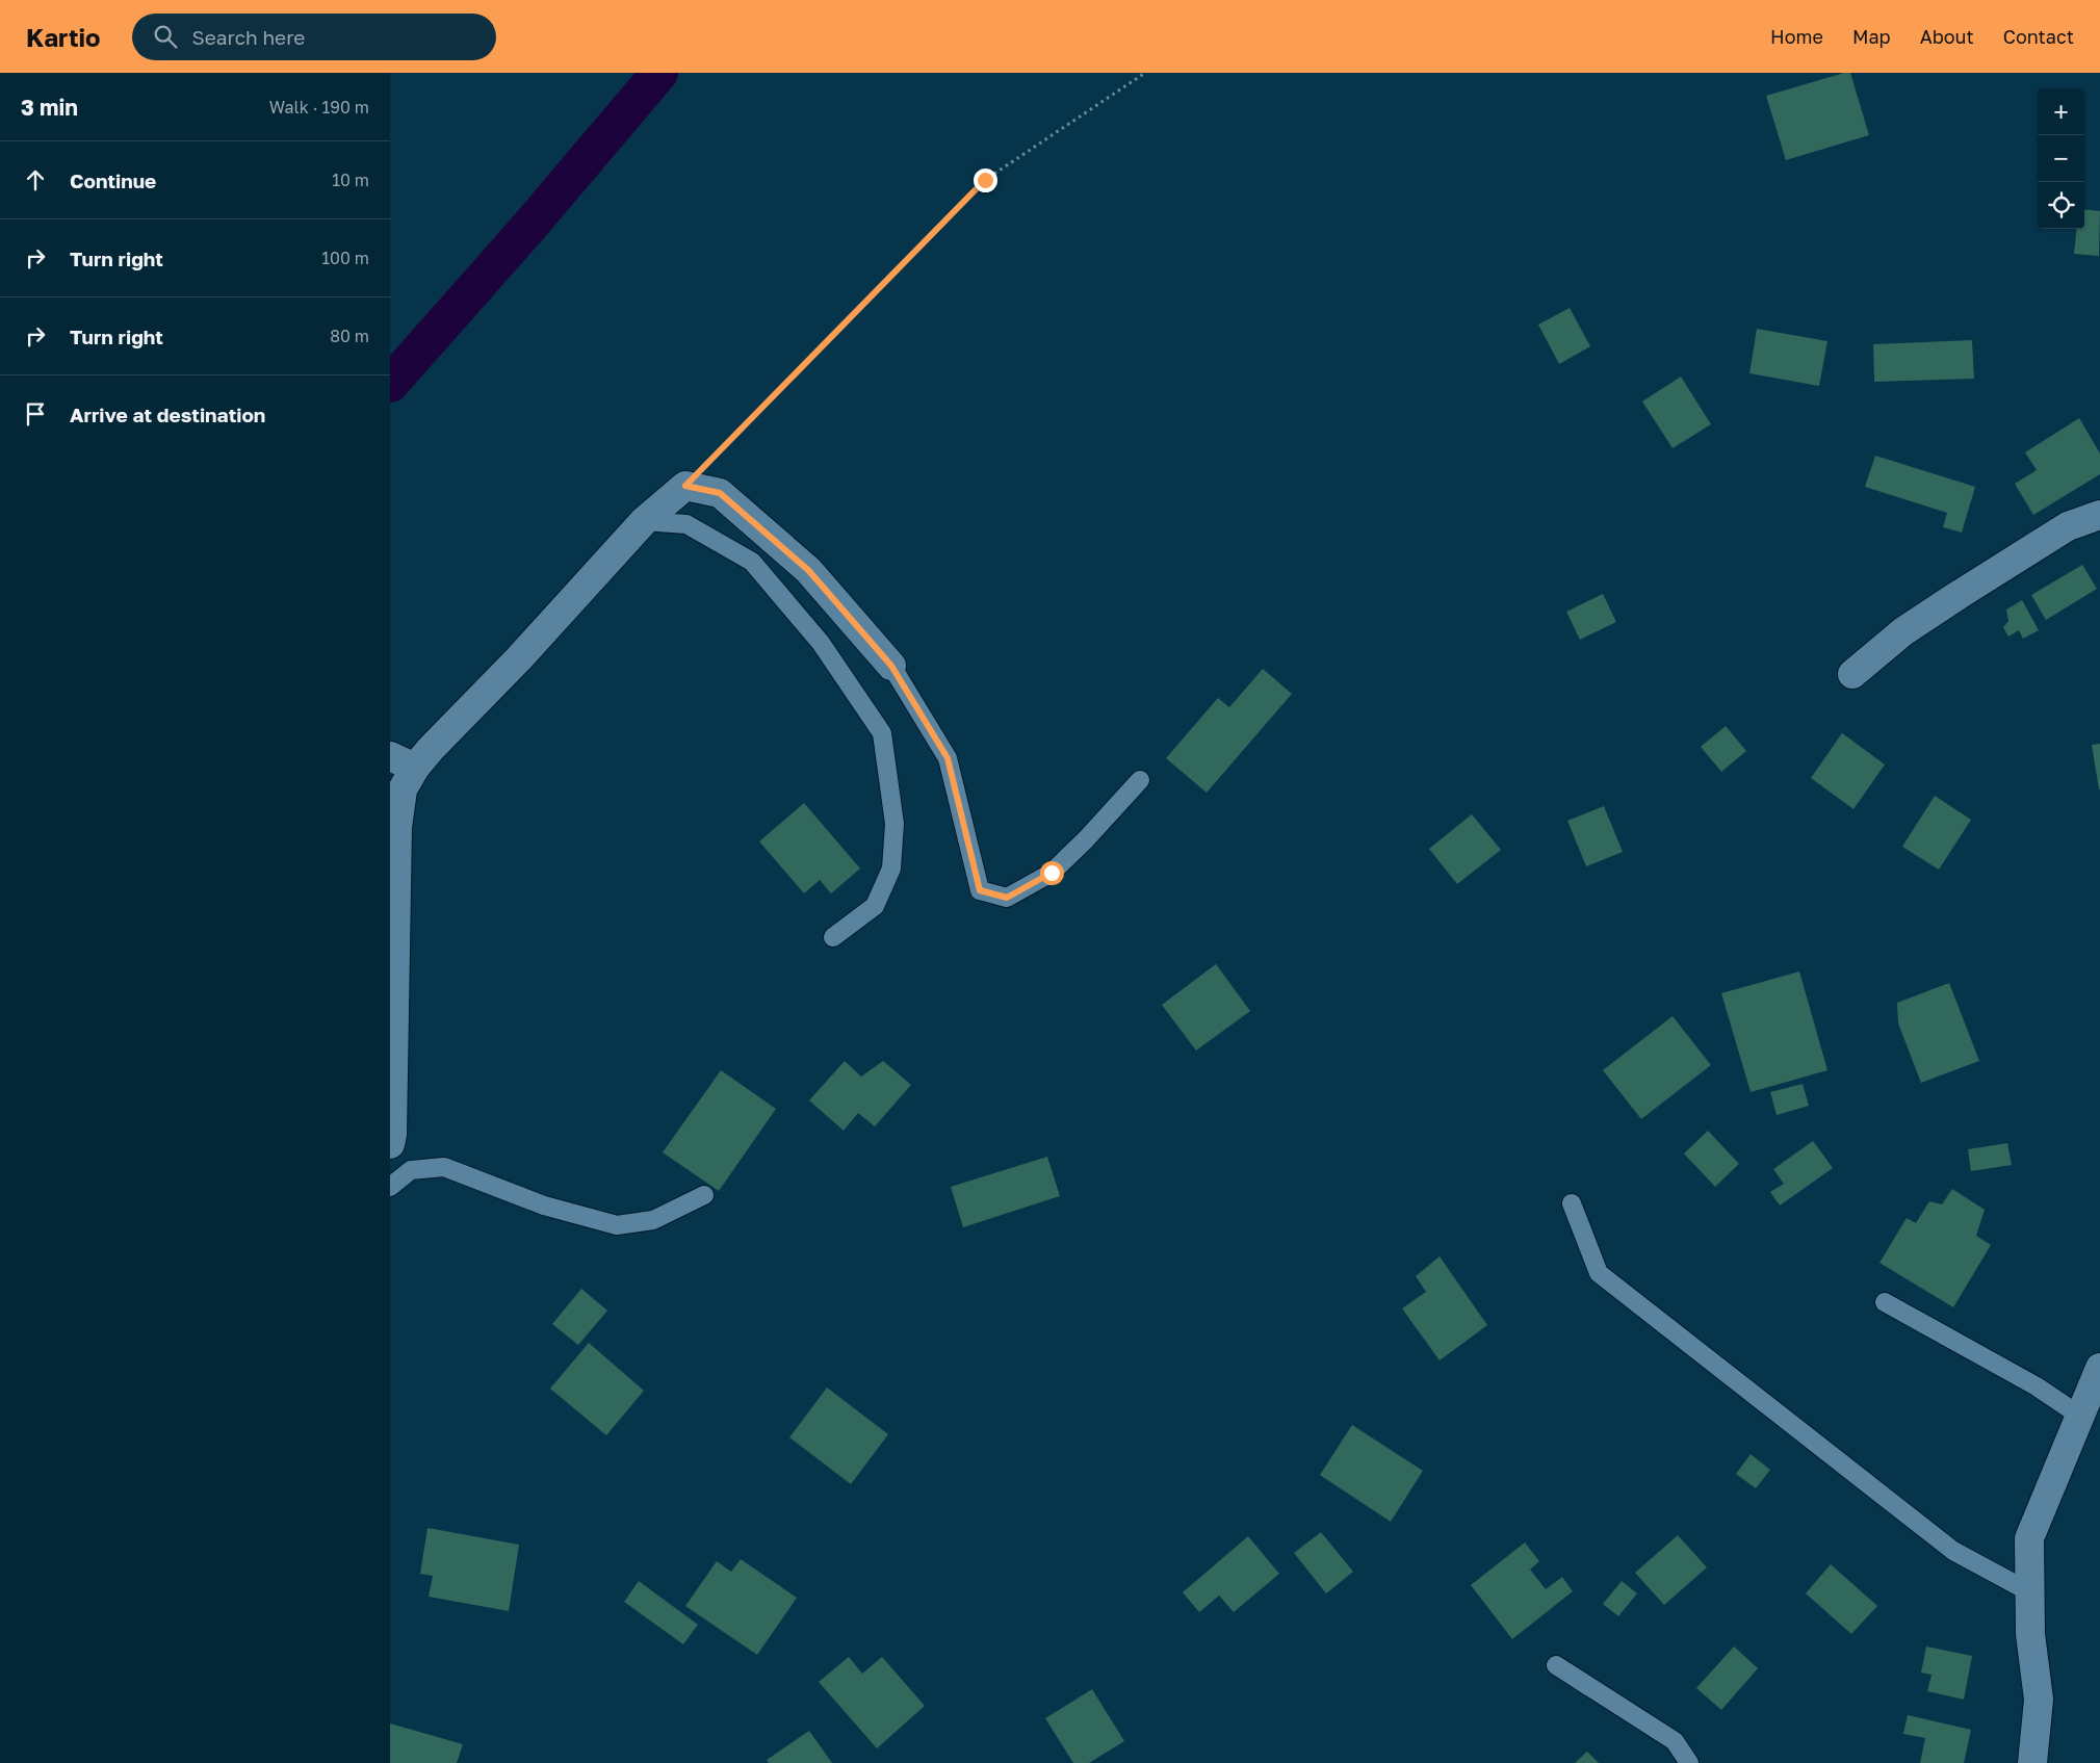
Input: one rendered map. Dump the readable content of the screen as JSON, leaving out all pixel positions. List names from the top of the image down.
{
  "page": {
    "header": "Kartio",
    "search": "Search here",
    "nav": [
      "Home",
      "Map",
      "About",
      "Contact"
    ],
    "heading": ["3 min", "Walk · 190 m"],
    "map_buttons": ["+", "−"],
    "list": [
      ["Continue", "10 m"],
      ["Turn right", "100 m"],
      ["Turn right", "80 m"],
      "Arrive at destination"
    ]
  }
}
